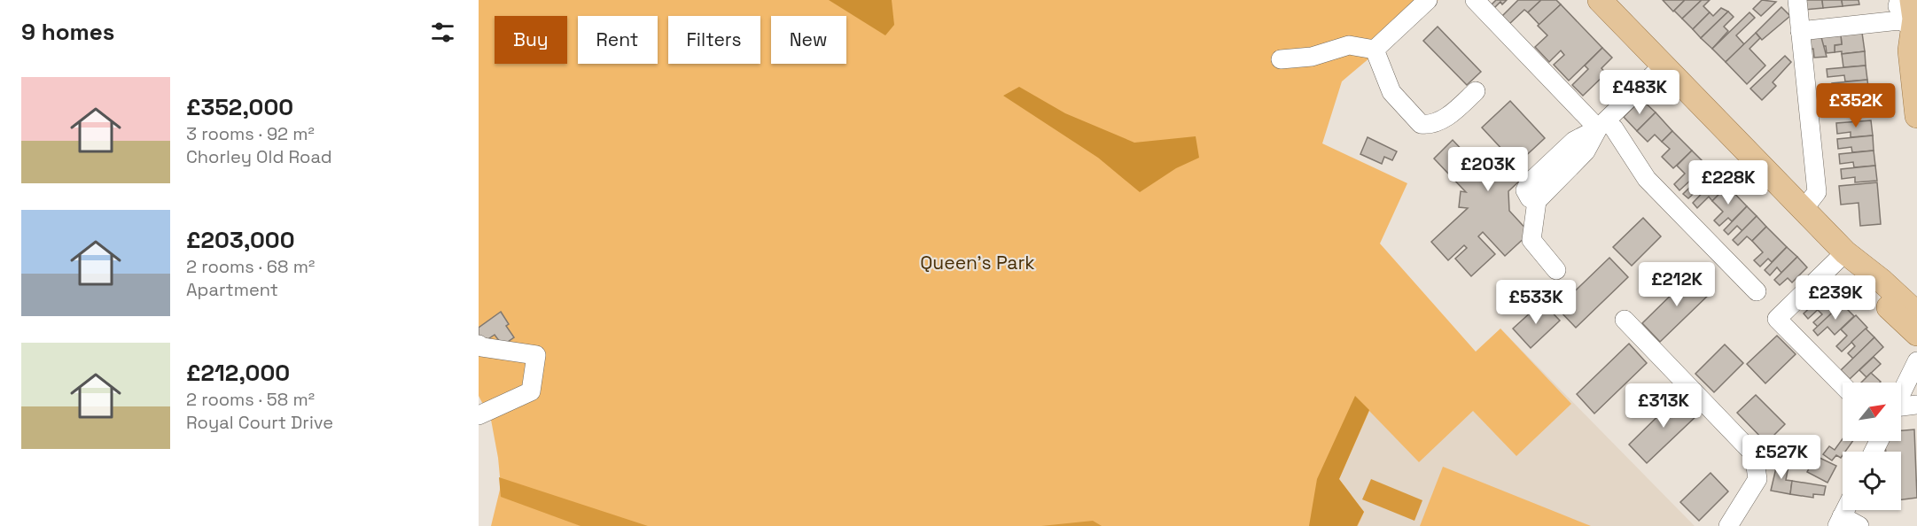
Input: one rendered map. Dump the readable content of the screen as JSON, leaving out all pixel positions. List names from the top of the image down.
{
  "parks": ["Queen's Park"],
  "north": "top right",
  "page": {
    "heading": "9 homes",
    "chip": [
      "Buy",
      "Rent",
      "Filters",
      "New"
    ],
    "list": [
      {
        "name": "£352,000",
        "note": "3 rooms · 92 m² · Chorley Old Road"
      },
      {
        "name": "£203,000",
        "note": "2 rooms · 68 m² · Apartment"
      },
      {
        "name": "£212,000",
        "note": "2 rooms · 58 m² · Royal Court Drive"
      }
    ],
    "price": [
      "£483K",
      "£352K",
      "£203K",
      "£228K",
      "£212K",
      "£239K",
      "£533K",
      "£313K",
      "£527K"
    ]
  }
}
